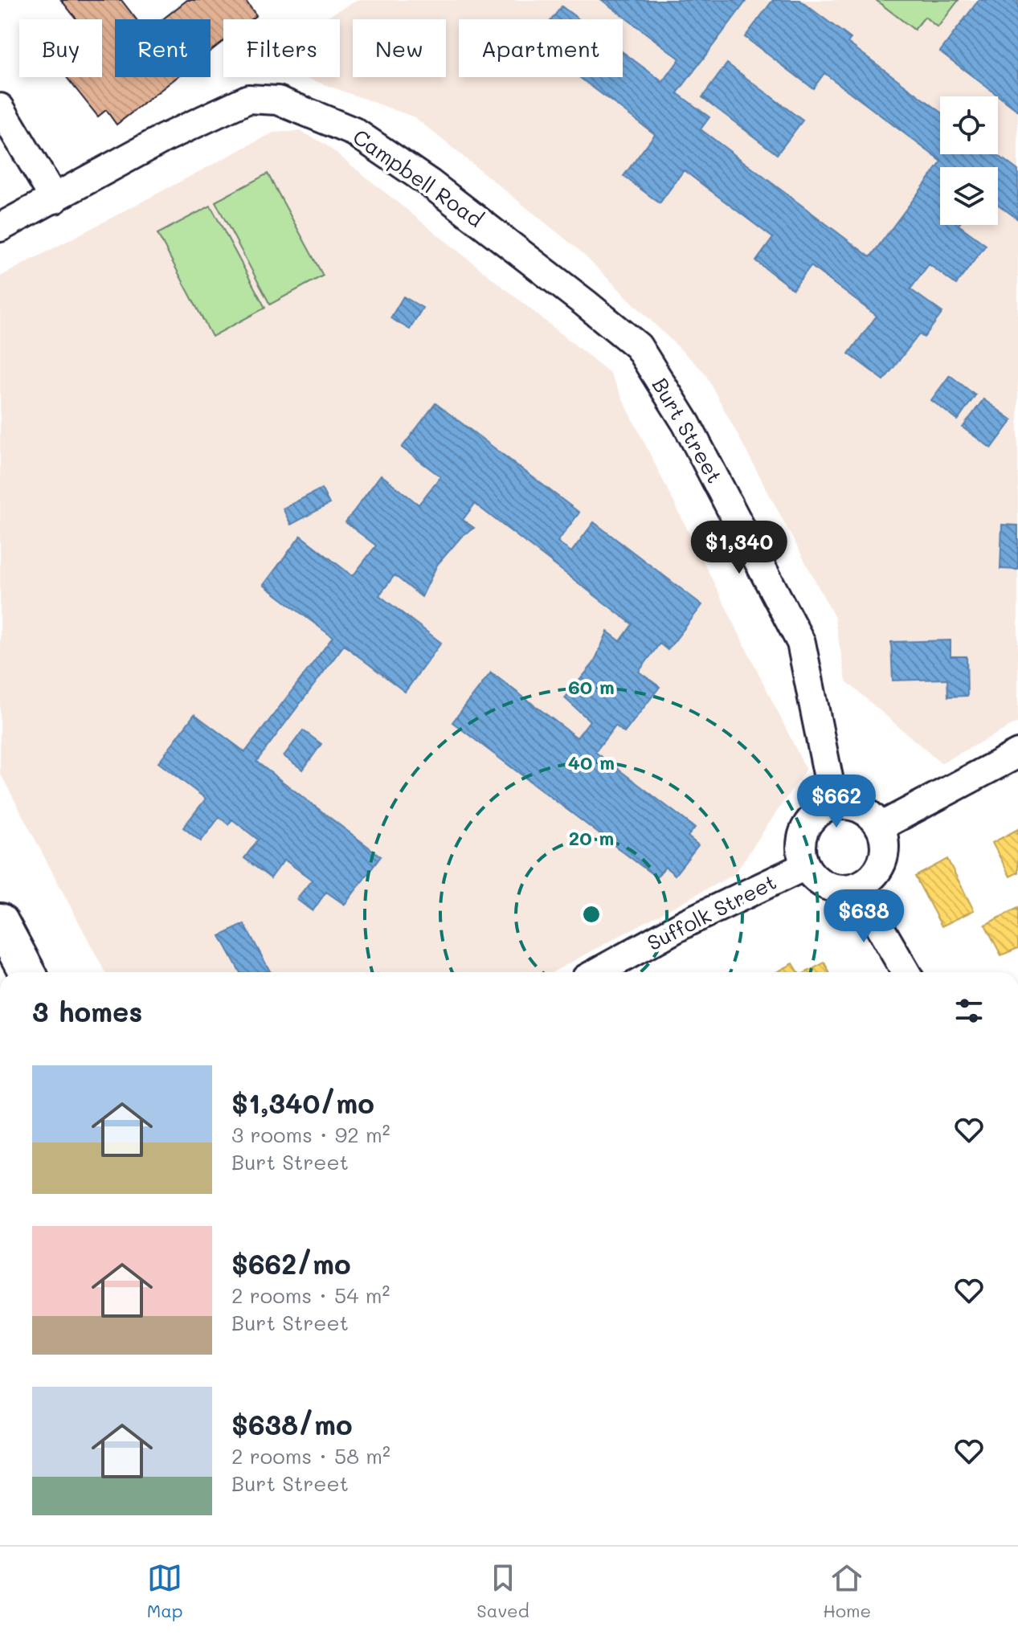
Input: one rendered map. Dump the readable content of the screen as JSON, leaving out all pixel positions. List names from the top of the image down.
{
  "streets": {
    "street": ["Campbell Road", "Burt Street", "Suffolk Street"]
  },
  "crossings": [
    ["Campbell Road", "Burt Street"],
    ["Burt Street", "Suffolk Street"]
  ],
  "page": {
    "chip": [
      "Buy",
      "Rent",
      "Filters",
      "New",
      "Apartment"
    ],
    "price": ["$1,340", "$662", "$638"],
    "heading": "3 homes",
    "list": [
      {
        "name": "$1,340/mo",
        "note": "3 rooms · 92 m² · Burt Street"
      },
      {
        "name": "$662/mo",
        "note": "2 rooms · 54 m² · Burt Street"
      },
      {
        "name": "$638/mo",
        "note": "2 rooms · 58 m² · Burt Street"
      }
    ],
    "tabs": ["Map", "Saved", "Home"]
  },
  "rings": ["60 m", "40 m", "20 m"]
}
